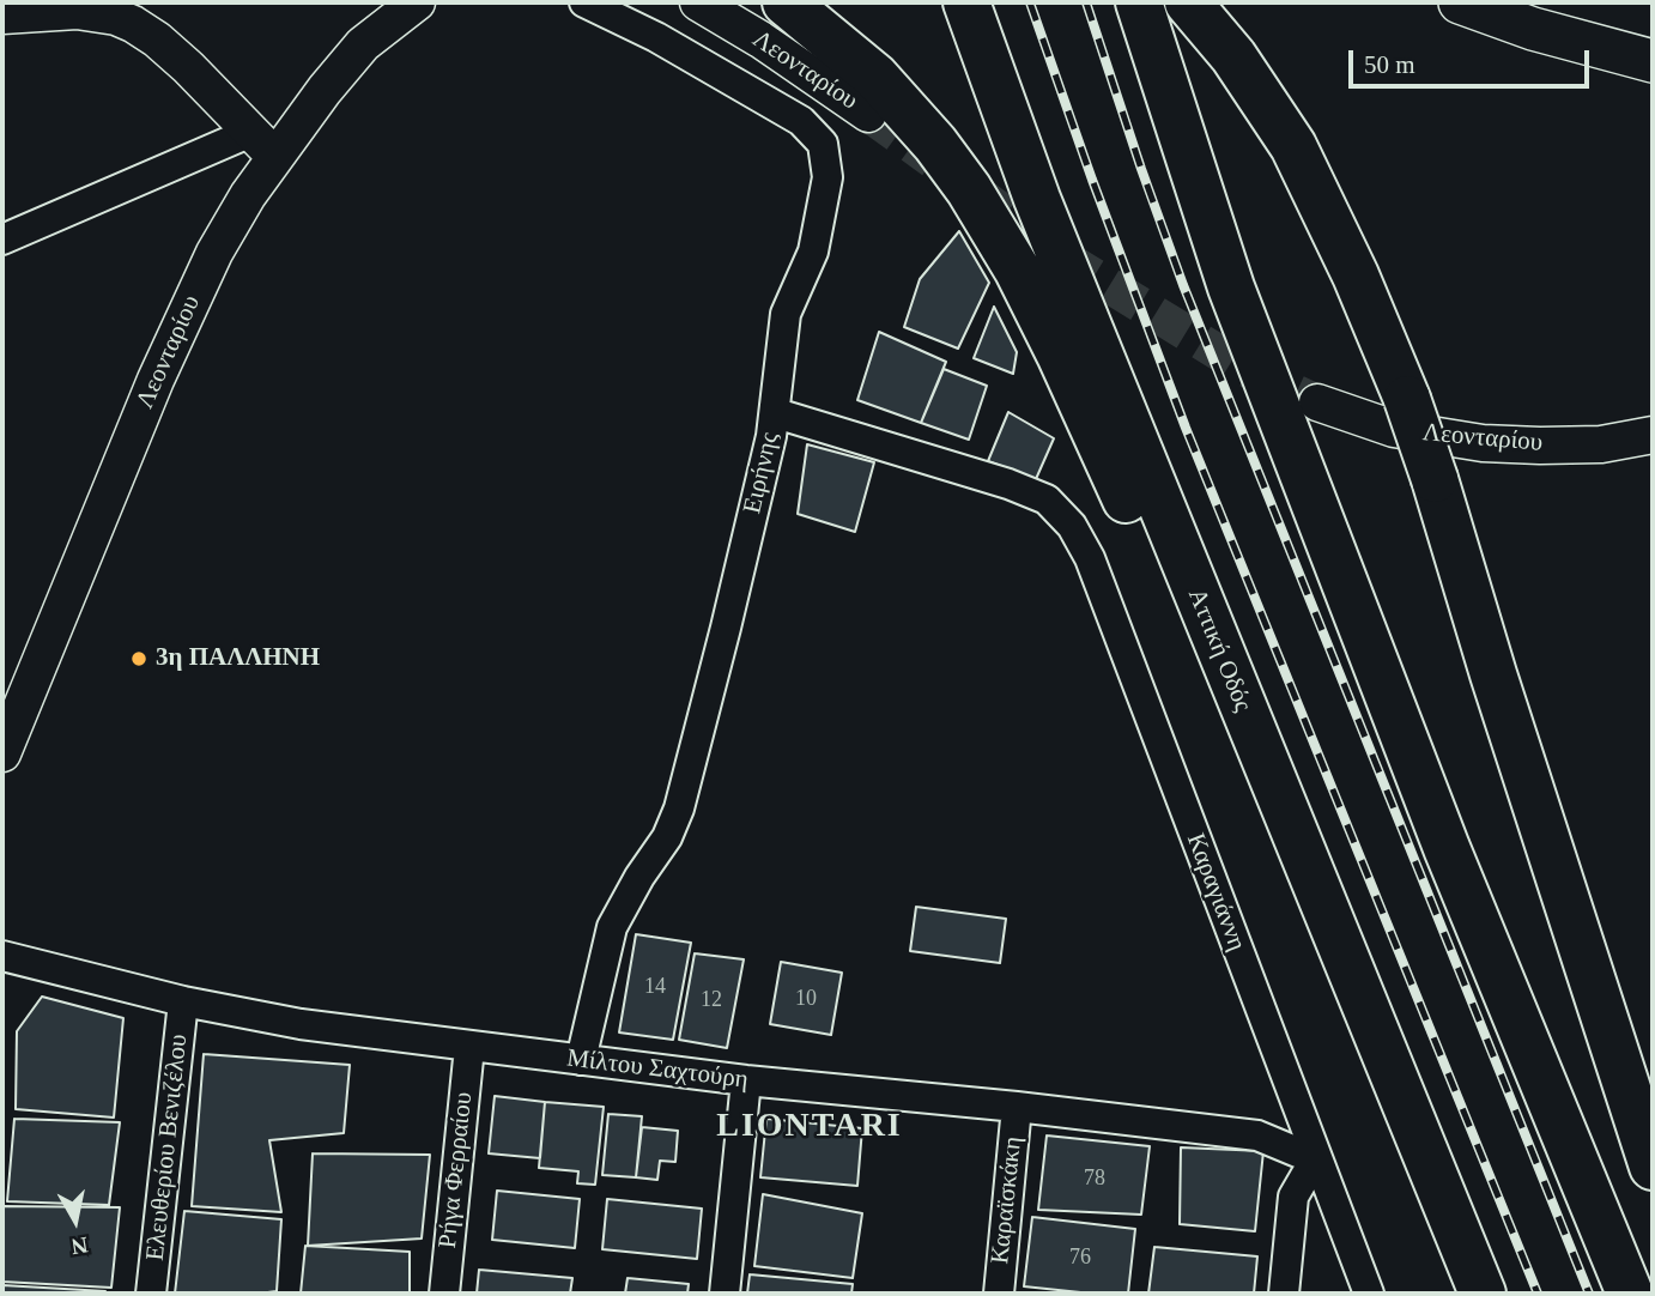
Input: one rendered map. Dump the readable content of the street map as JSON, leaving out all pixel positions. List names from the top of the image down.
{
  "streets": {
    "highway": ["Αττική Οδός"],
    "street": [
      "Λεονταρίου",
      "Ειρήνης",
      "Καραγιάννη",
      "Μίλτου Σαχτούρη",
      "Ελευθερίου Βενιζέλου",
      "Ρήγα Φερραίου",
      "Καραϊσκάκη"
    ]
  },
  "crossings": [
    ["Ειρήνης", "Καραγιάννη"],
    ["Ειρήνης", "Μίλτου Σαχτούρη"],
    ["Καραγιάννη", "Μίλτου Σαχτούρη"],
    ["Μίλτου Σαχτούρη", "Ελευθερίου Βενιζέλου"],
    ["Μίλτου Σαχτούρη", "Ρήγα Φερραίου"],
    ["Μίλτου Σαχτούρη", "Καραϊσκάκη"]
  ],
  "districts": ["LIONTARI"],
  "places": ["3η ΠΑΛΛΗΝΗ"],
  "house_numbers": [
    "14",
    "10",
    "12",
    "78",
    "76"
  ],
  "scale_bar": "50 m",
  "north": "bottom"
}
